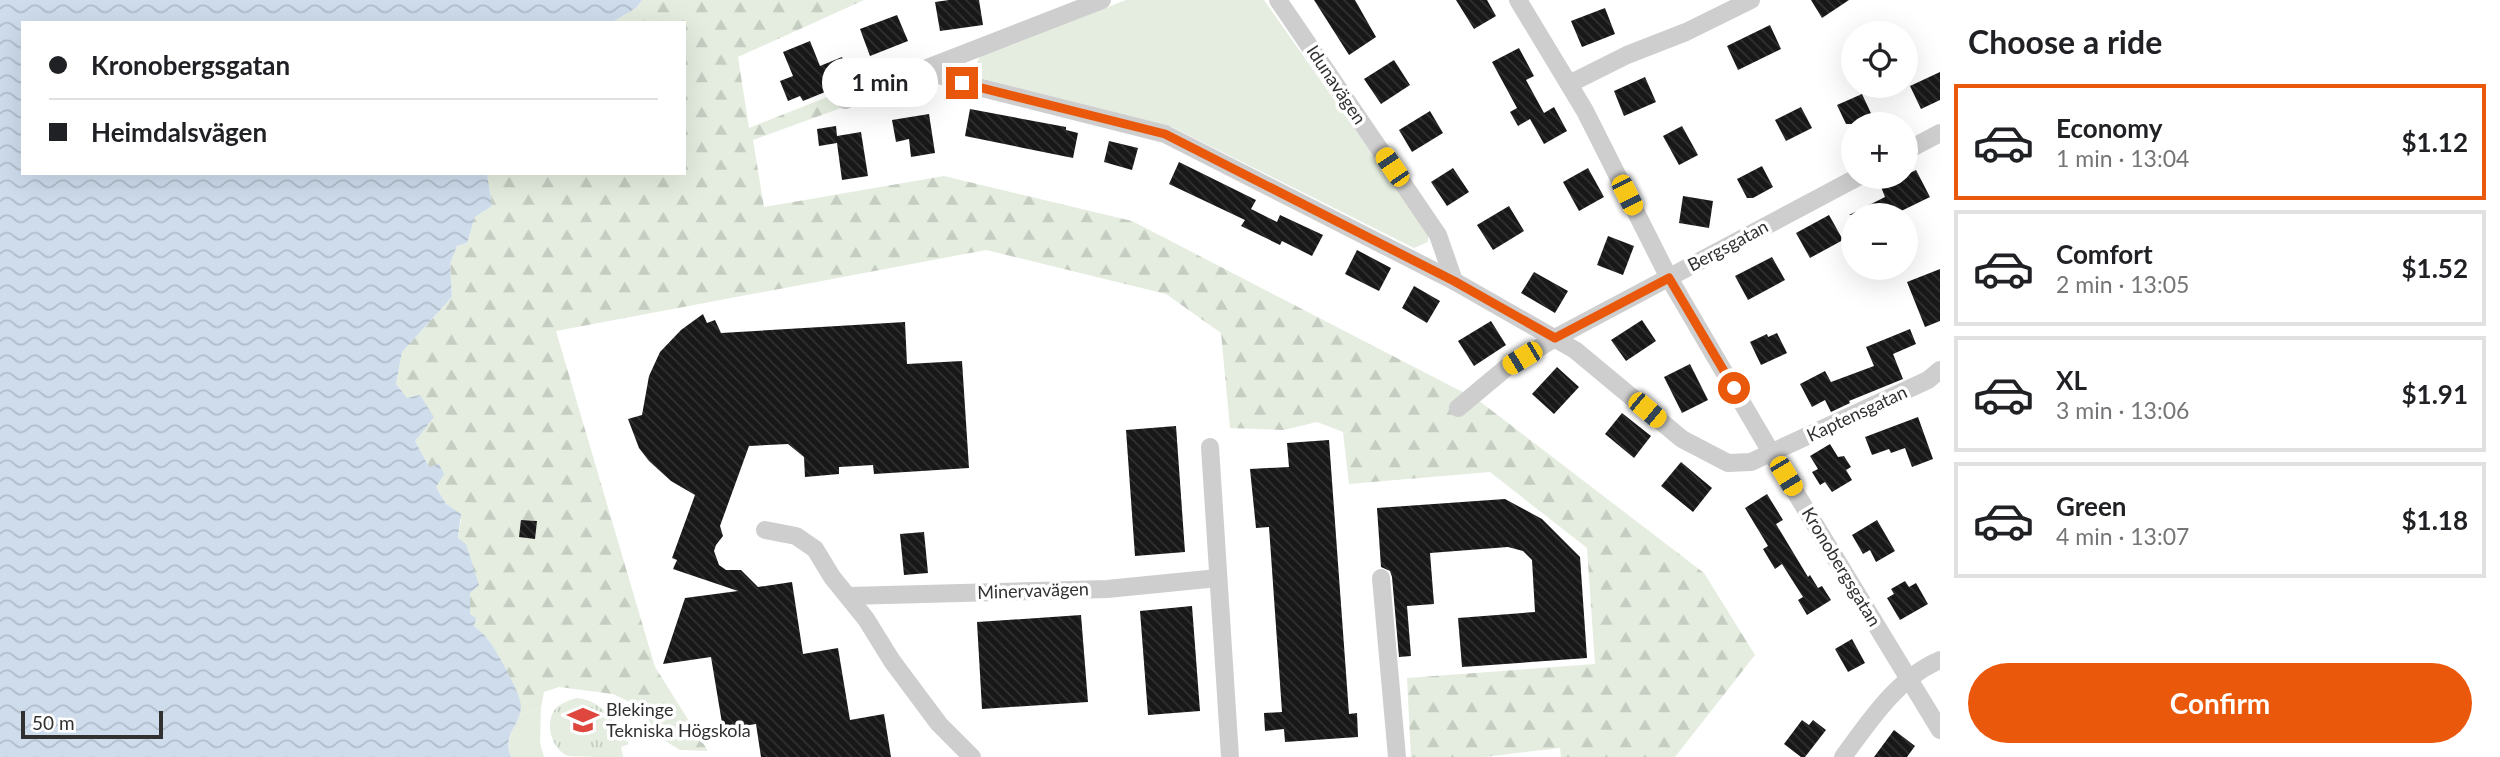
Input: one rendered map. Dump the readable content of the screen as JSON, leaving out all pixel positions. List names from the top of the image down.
{
  "streets": {
    "street": [
      "Idunavägen",
      "Bergsgatan",
      "Kaptensgatan",
      "Kronobergsgatan",
      "Minervavägen"
    ]
  },
  "crossings": [
    ["Bergsgatan", "Kronobergsgatan"],
    ["Kaptensgatan", "Kronobergsgatan"]
  ],
  "places": {
    "school or university": ["Blekinge Tekniska Högskola"]
  },
  "scale_bar": "50 m",
  "page": {
    "heading": "Choose a ride",
    "map_buttons": ["+", "−"],
    "banner": ["Kronobergsgatan", "Heimdalsvägen"],
    "bubble": "1 min",
    "list": [
      {
        "name": "Economy",
        "note": "1 min · 13:04",
        "value": "$1.12"
      },
      {
        "name": "Comfort",
        "note": "2 min · 13:05",
        "value": "$1.52"
      },
      {
        "name": "XL",
        "note": "3 min · 13:06",
        "value": "$1.91"
      },
      {
        "name": "Green",
        "note": "4 min · 13:07",
        "value": "$1.18"
      }
    ],
    "buttons": "Confirm",
    "scale": "50 m"
  }
}
